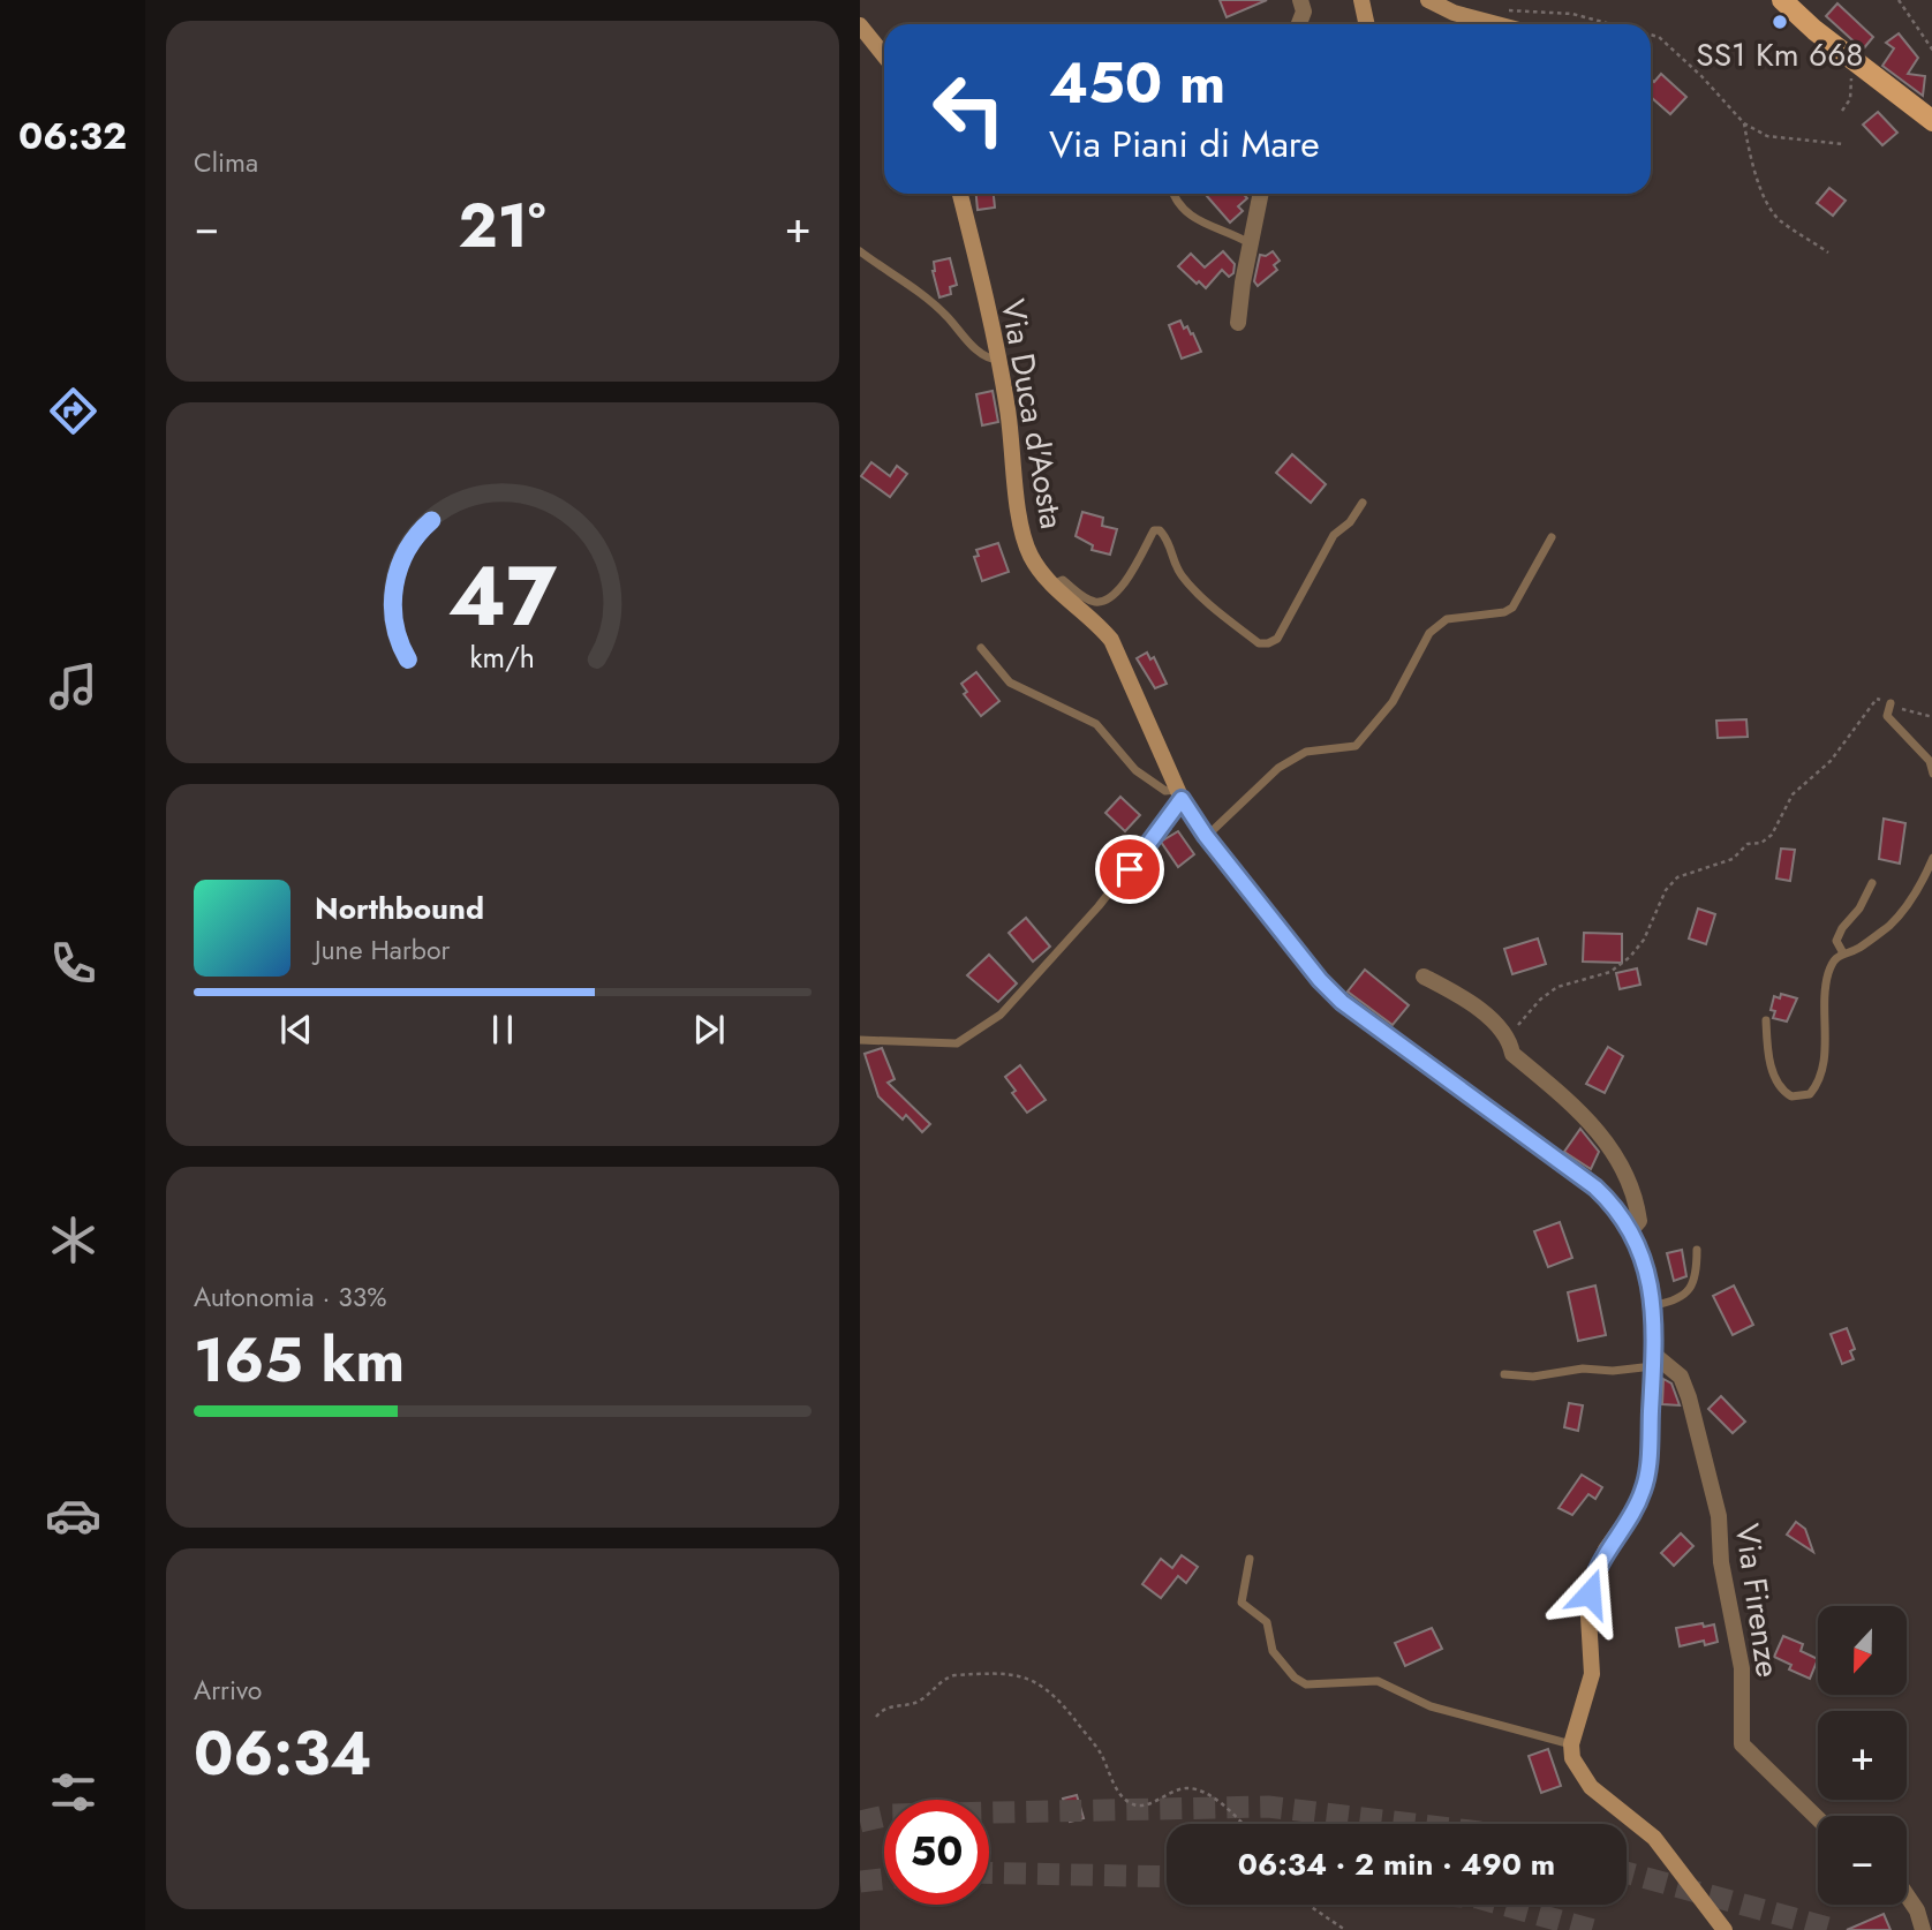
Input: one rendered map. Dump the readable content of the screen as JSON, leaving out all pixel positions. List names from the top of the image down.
{
  "streets": {
    "main road": ["Via Duca d'Aosta"],
    "street": ["Via Firenze"]
  },
  "crossings": [
    ["Via Duca d'Aosta", "Via Firenze"]
  ],
  "places": ["SS1 Km 668"],
  "north": "bottom",
  "page": {
    "tabs": "06:32",
    "tile": [
      "Clima",
      ["Autonomia · 33%", "165 km"],
      ["Arrivo", "06:34"]
    ],
    "turn": ["450 m", "Via Piani di Mare"],
    "heat": ["−", "21°", "+"],
    "song": ["Northbound", "June Harbor"],
    "map_buttons": ["+", "−"],
    "limit": "50",
    "trip": "06:34 · 2 min · 490 m",
    "gauge": ["47", "km/h"]
  }
}
